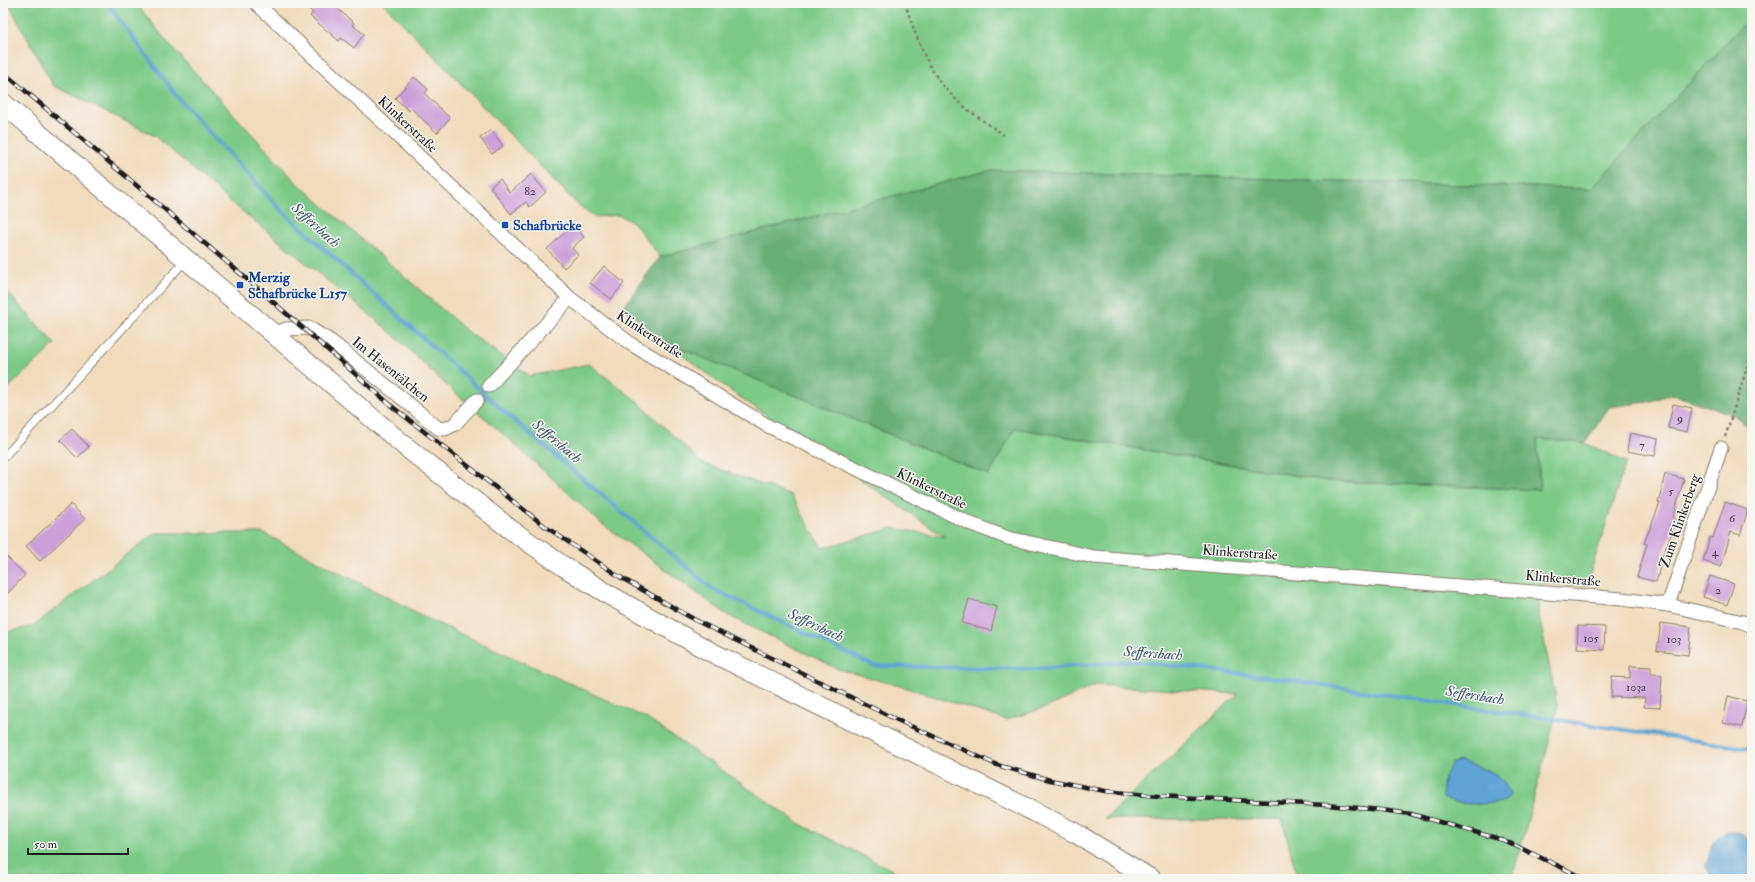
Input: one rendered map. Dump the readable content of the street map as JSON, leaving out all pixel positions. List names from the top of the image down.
{
  "streets": {
    "street": ["Klinkerstraße", "Im Hasentälchen", "Zum Klinkerberg"]
  },
  "crossings": [
    ["Klinkerstraße", "Zum Klinkerberg"]
  ],
  "water": ["Seffersbach"],
  "places": {
    "transit": ["Schafbrücke", "Merzig Schafbrücke L157"]
  },
  "house_numbers": [
    "82",
    "9",
    "7",
    "5",
    "6",
    "4",
    "2",
    "105",
    "103",
    "103a"
  ],
  "scale_bar": "50 m"
}
